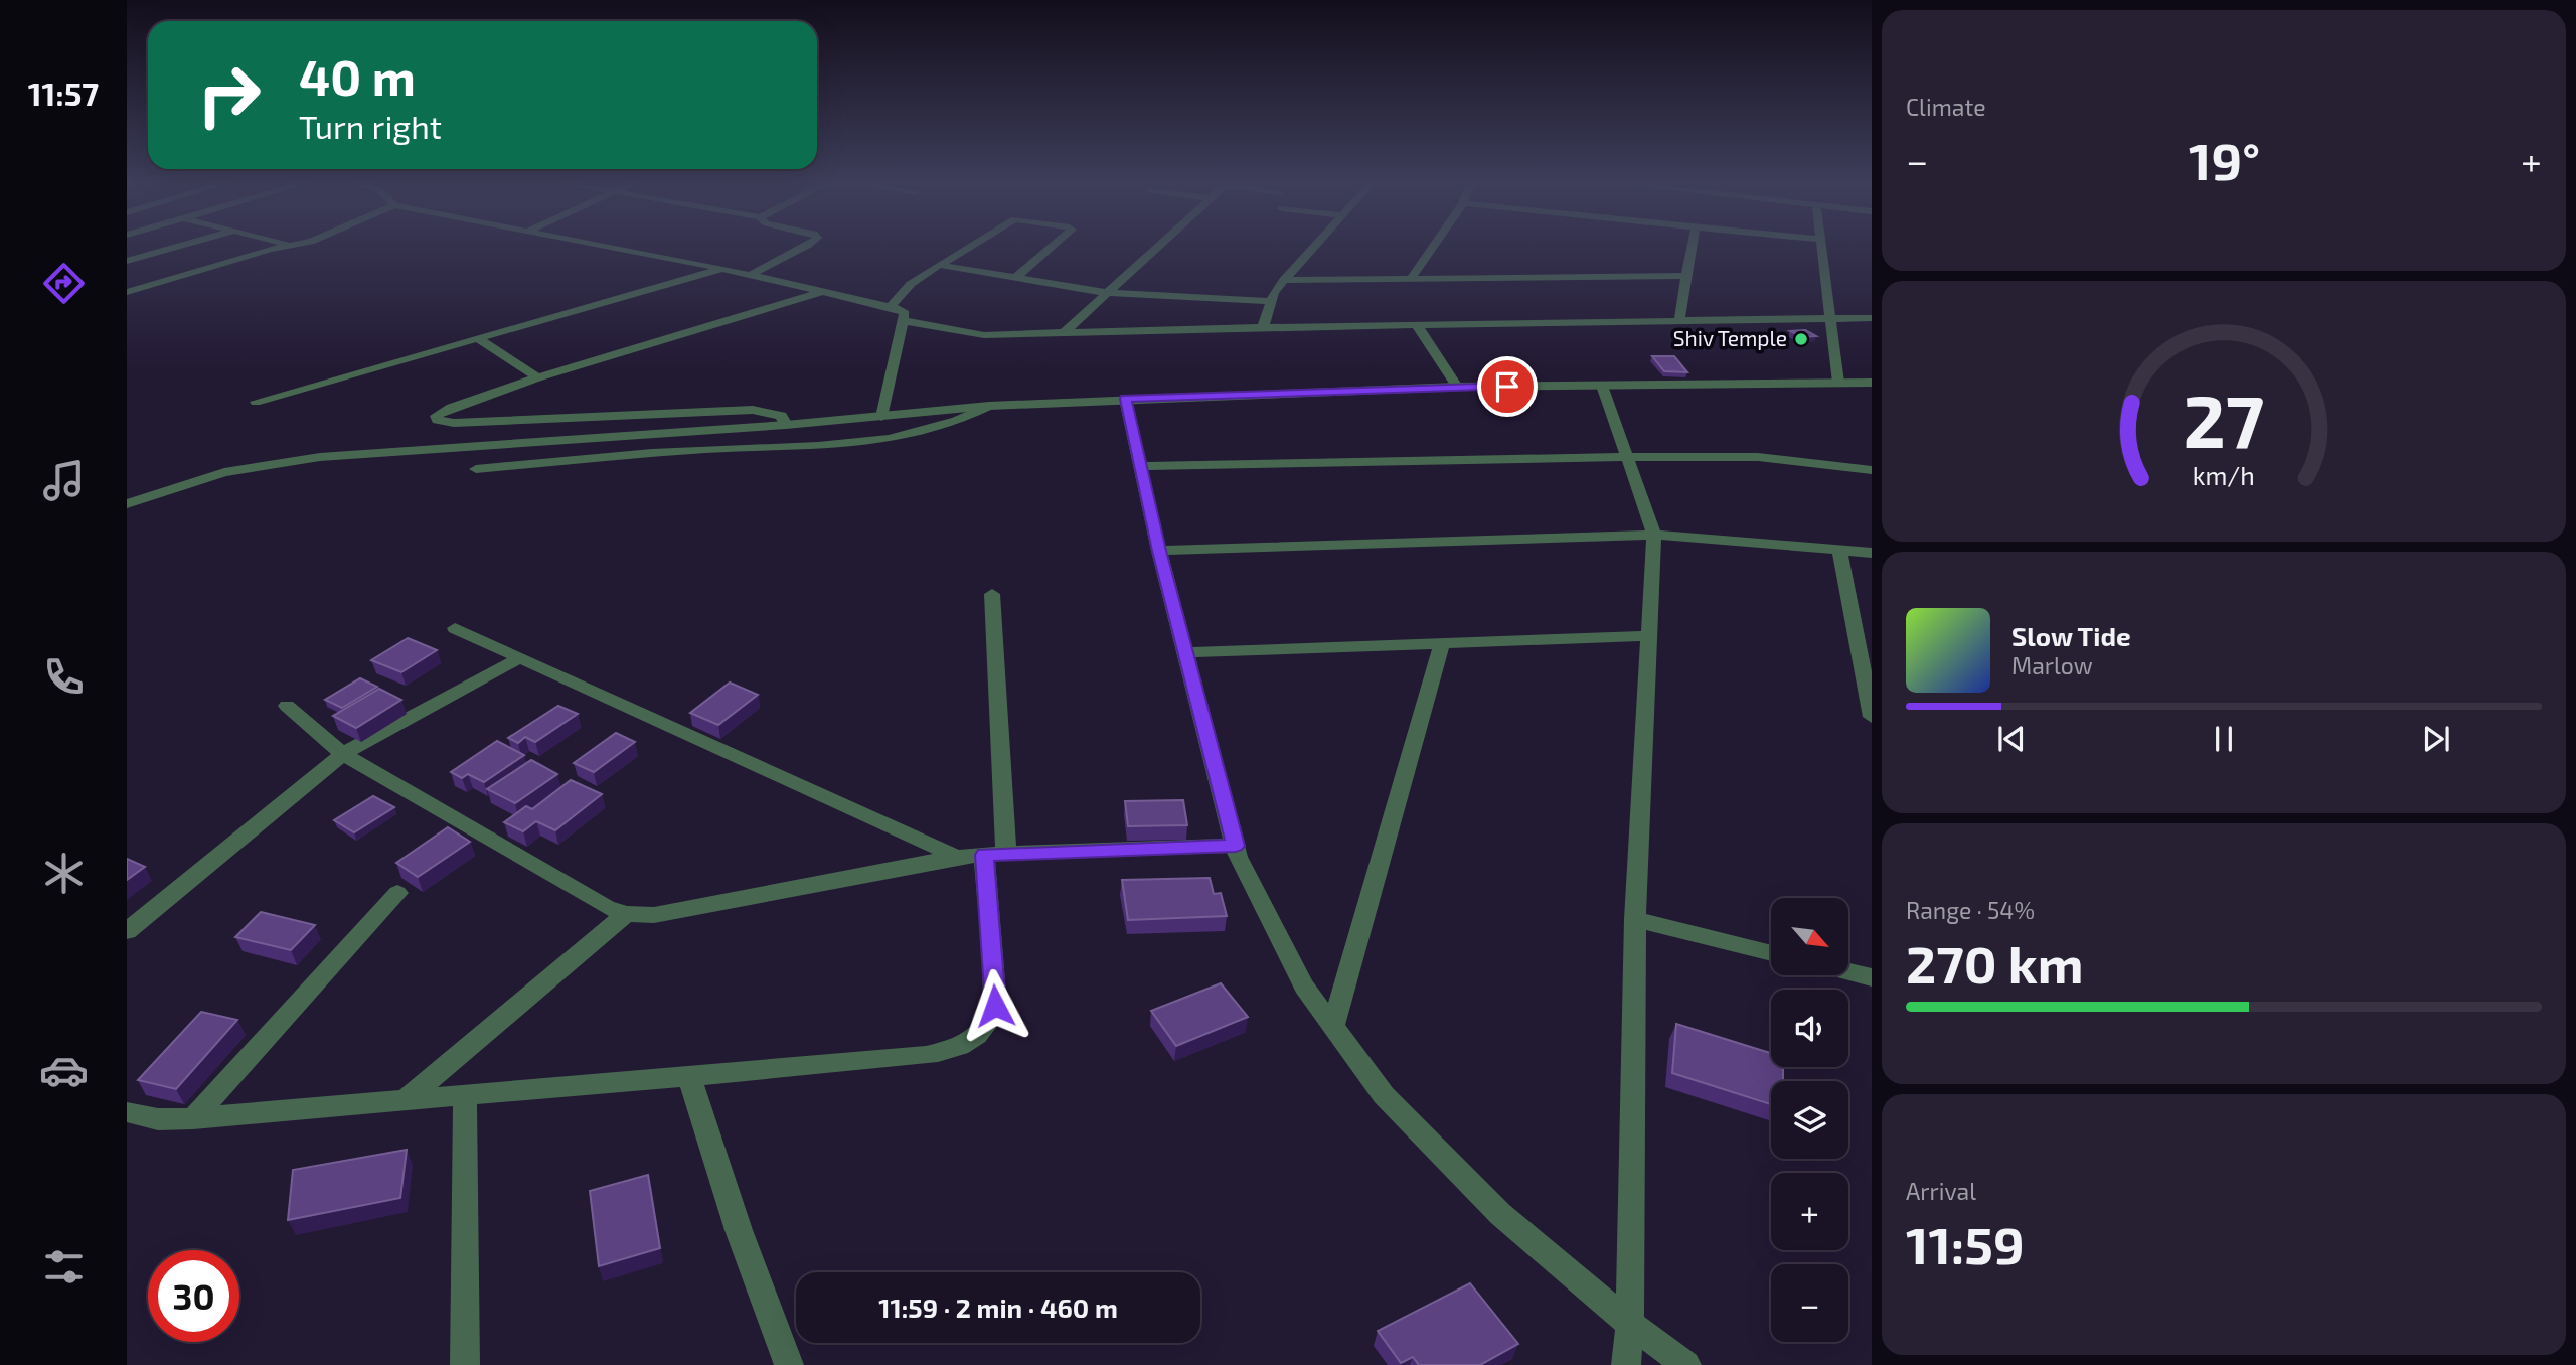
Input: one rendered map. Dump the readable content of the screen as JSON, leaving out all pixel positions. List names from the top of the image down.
{
  "places": ["Shiv Temple"],
  "north": "bottom right",
  "page": {
    "tabs": "11:57",
    "tile": [
      "Climate",
      ["Range · 54%", "270 km"],
      ["Arrival", "11:59"]
    ],
    "turn": ["40 m", "Turn right"],
    "heat": ["−", "19°", "+"],
    "song": ["Slow Tide", "Marlow"],
    "map_buttons": ["+", "−"],
    "limit": "30",
    "trip": "11:59 · 2 min · 460 m",
    "gauge": ["27", "km/h"]
  }
}
